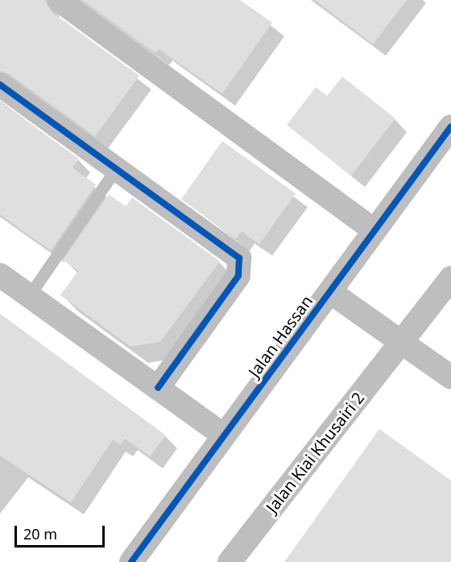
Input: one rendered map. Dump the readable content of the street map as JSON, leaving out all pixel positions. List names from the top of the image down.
{
  "streets": {
    "street": ["Jalan Hassan", "Jalan Kiai Khusairi 2"]
  },
  "scale_bar": "20 m"
}
